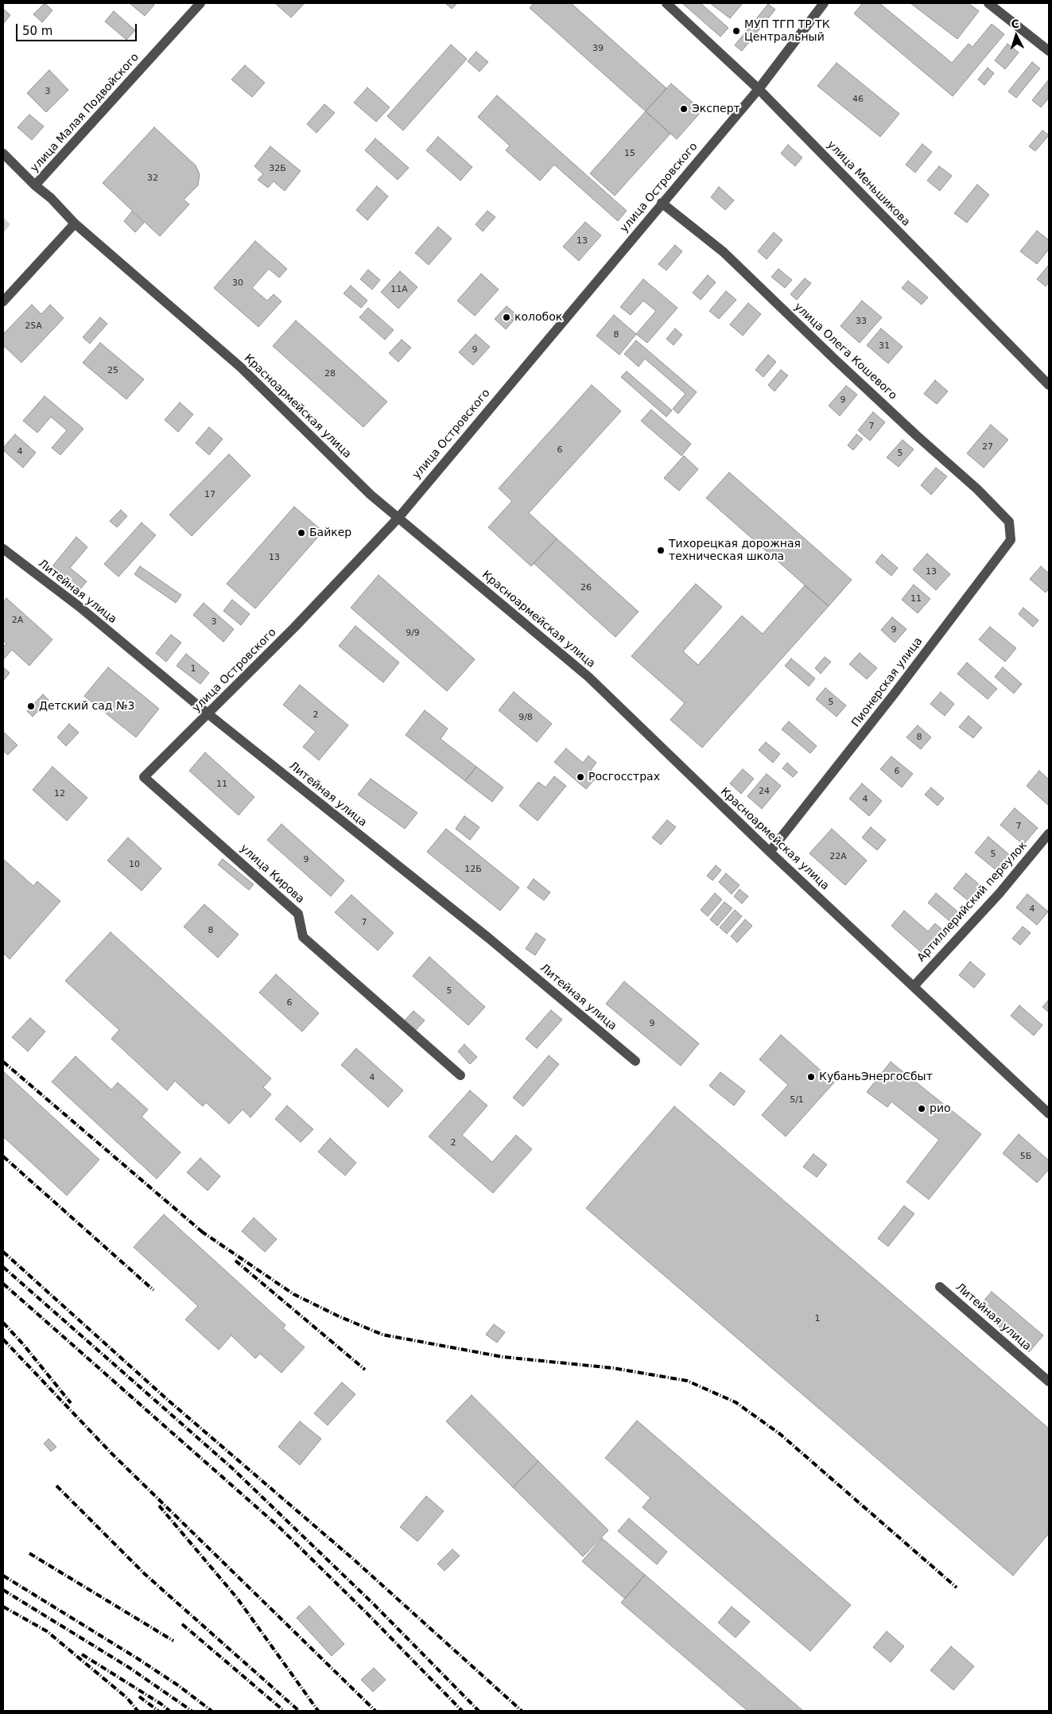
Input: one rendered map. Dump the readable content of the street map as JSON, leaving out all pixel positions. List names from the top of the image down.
{
  "streets": {
    "street": [
      "улица Малая Подвойского",
      "улица Меньшикова",
      "улица Островского",
      "улица Олега Кошевого",
      "Красноармейская улица",
      "Литейная улица",
      "Пионерская улица",
      "улица Кирова",
      "Артиллерийский переулок"
    ]
  },
  "crossings": [
    ["улица Малая Подвойского", "Красноармейская улица"],
    ["улица Меньшикова", "улица Островского"],
    ["улица Островского", "улица Олега Кошевого"],
    ["улица Островского", "Красноармейская улица"],
    ["улица Островского", "Литейная улица"],
    ["улица Островского", "улица Кирова"],
    ["улица Олега Кошевого", "Пионерская улица"],
    ["Красноармейская улица", "Пионерская улица"],
    ["Красноармейская улица", "Артиллерийский переулок"]
  ],
  "places": [
    "МУП ТГП ТР ТК Центральный",
    "Эксперт",
    "колобок",
    "Байкер",
    "Тихорецкая дорожная техническая школа",
    "Детский сад №3",
    "Росгосстрах",
    "КубаньЭнергоСбыт",
    "рио"
  ],
  "house_numbers": [
    "39",
    "3",
    "46",
    "15",
    "32Б",
    "32",
    "13",
    "30",
    "11А",
    "33",
    "25А",
    "8",
    "31",
    "9",
    "25",
    "28",
    "9",
    "7",
    "27",
    "6",
    "4",
    "5",
    "17",
    "13",
    "13",
    "26",
    "11",
    "2А",
    "3",
    "9",
    "9/9",
    "1",
    "5",
    "2",
    "9/8",
    "8",
    "6",
    "11",
    "24",
    "12",
    "4",
    "7",
    "5",
    "22А",
    "9",
    "10",
    "12Б",
    "4",
    "7",
    "8",
    "5",
    "6",
    "9",
    "4",
    "5/1",
    "2",
    "5Б",
    "1"
  ],
  "scale_bar": "50 m",
  "north": "top"
}
